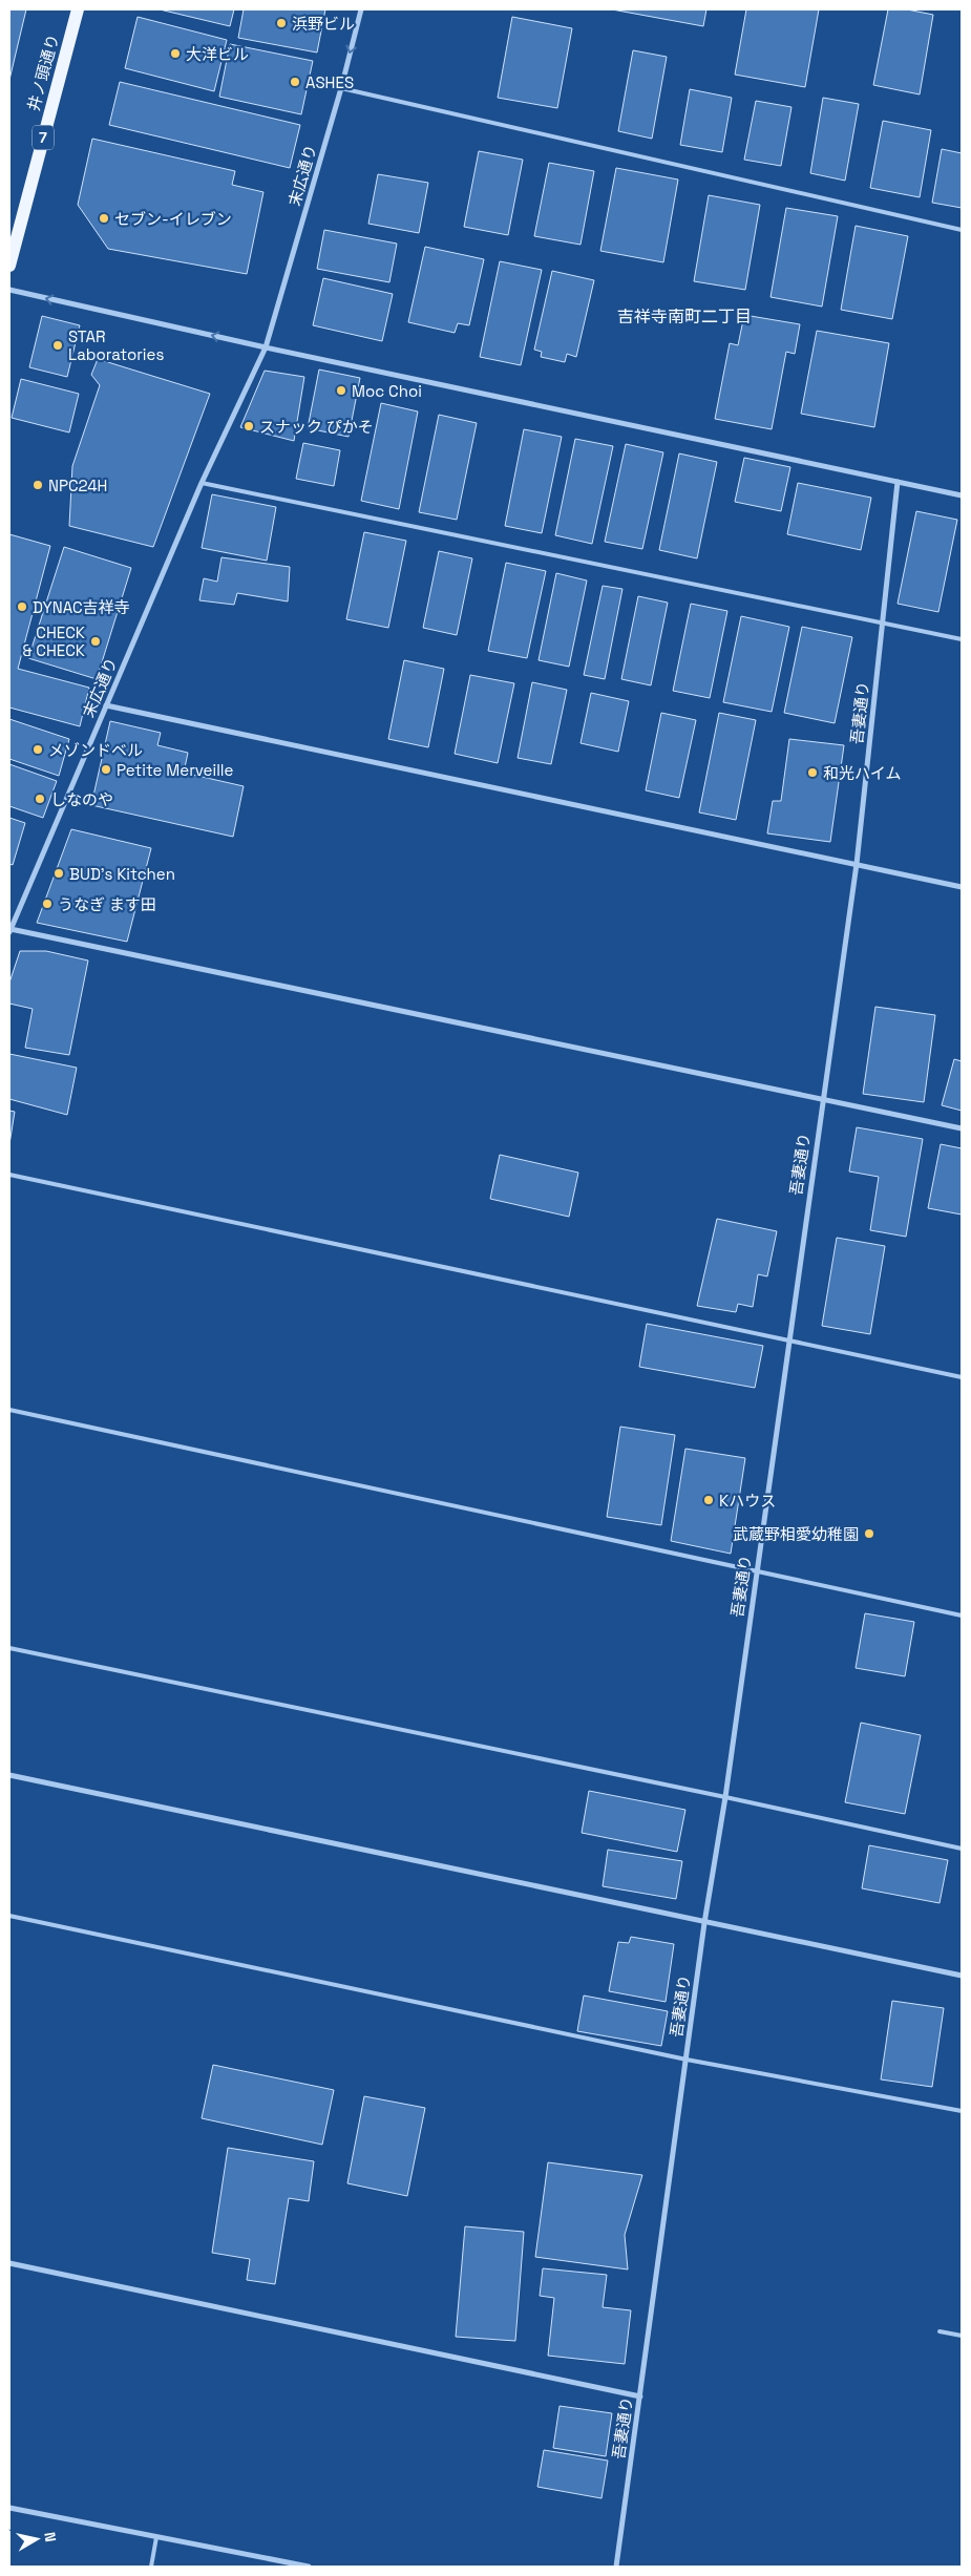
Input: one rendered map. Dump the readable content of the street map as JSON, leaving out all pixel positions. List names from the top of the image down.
{
  "streets": {
    "main road": ["井ノ頭通り", "7"],
    "street": ["末広通り", "吾妻通り"]
  },
  "districts": ["吉祥寺南町二丁目"],
  "places": [
    "浜野ビル",
    "大洋ビル",
    "ASHES",
    "セブン-イレブン",
    "STAR Laboratories",
    "Moc Choi",
    "スナック ぴかそ",
    "NPC24H",
    "DYNAC吉祥寺",
    "CHECK & CHECK",
    "メゾンドベル",
    "Petite Merveille",
    "和光ハイム",
    "しなのや",
    "BUD's Kitchen",
    "うなぎ ます田",
    "Kハウス",
    "武蔵野相愛幼稚園"
  ],
  "north": "right"
}
